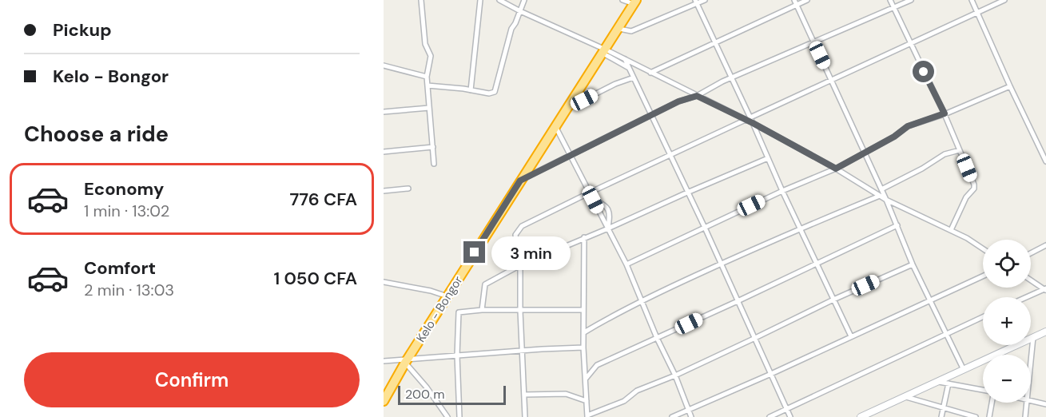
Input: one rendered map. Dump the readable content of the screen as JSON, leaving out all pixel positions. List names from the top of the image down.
{
  "streets": {
    "highway": ["Kelo - Bongor"]
  },
  "scale_bar": "200 m",
  "page": {
    "banner": ["Pickup", "Kelo - Bongor"],
    "heading": "Choose a ride",
    "list": [
      {
        "name": "Economy",
        "note": "1 min · 13:02",
        "value": "776 CFA"
      },
      {
        "name": "Comfort",
        "note": "2 min · 13:03",
        "value": "1 050 CFA"
      }
    ],
    "bubble": "3 min",
    "map_buttons": ["+", "−"],
    "buttons": "Confirm",
    "scale": "200 m"
  }
}
